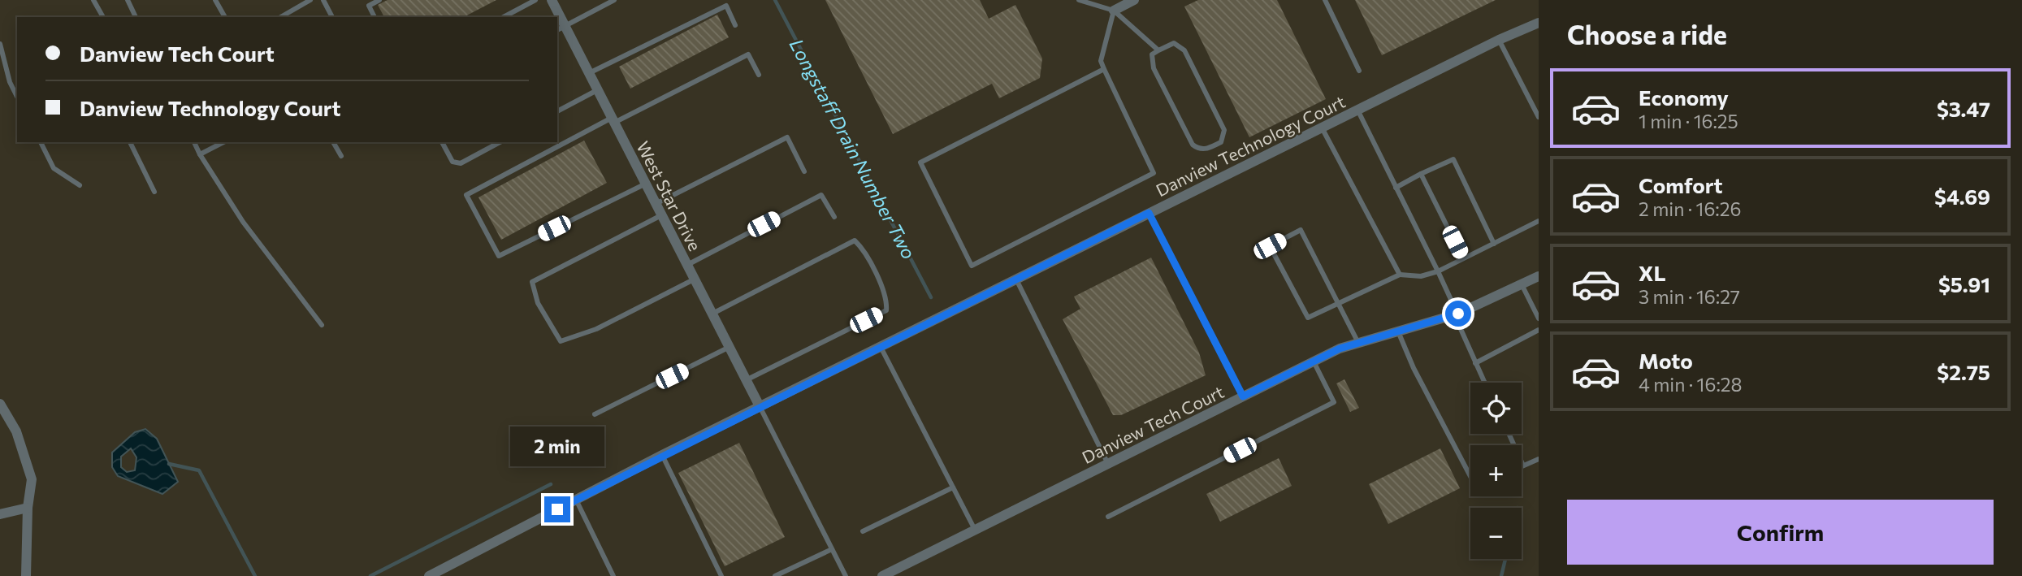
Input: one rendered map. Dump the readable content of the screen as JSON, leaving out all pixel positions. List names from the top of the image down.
{
  "streets": {
    "street": ["Danview Technology Court", "West Star Drive", "Danview Tech Court"]
  },
  "crossings": [
    ["Danview Technology Court", "West Star Drive"]
  ],
  "water": ["Longstaff Drain Number Two"],
  "page": {
    "heading": "Choose a ride",
    "banner": ["Danview Tech Court", "Danview Technology Court"],
    "list": [
      {
        "name": "Economy",
        "note": "1 min · 16:25",
        "value": "$3.47"
      },
      {
        "name": "Comfort",
        "note": "2 min · 16:26",
        "value": "$4.69"
      },
      {
        "name": "XL",
        "note": "3 min · 16:27",
        "value": "$5.91"
      },
      {
        "name": "Moto",
        "note": "4 min · 16:28",
        "value": "$2.75"
      }
    ],
    "map_buttons": ["+", "−"],
    "bubble": "2 min",
    "buttons": "Confirm"
  }
}
